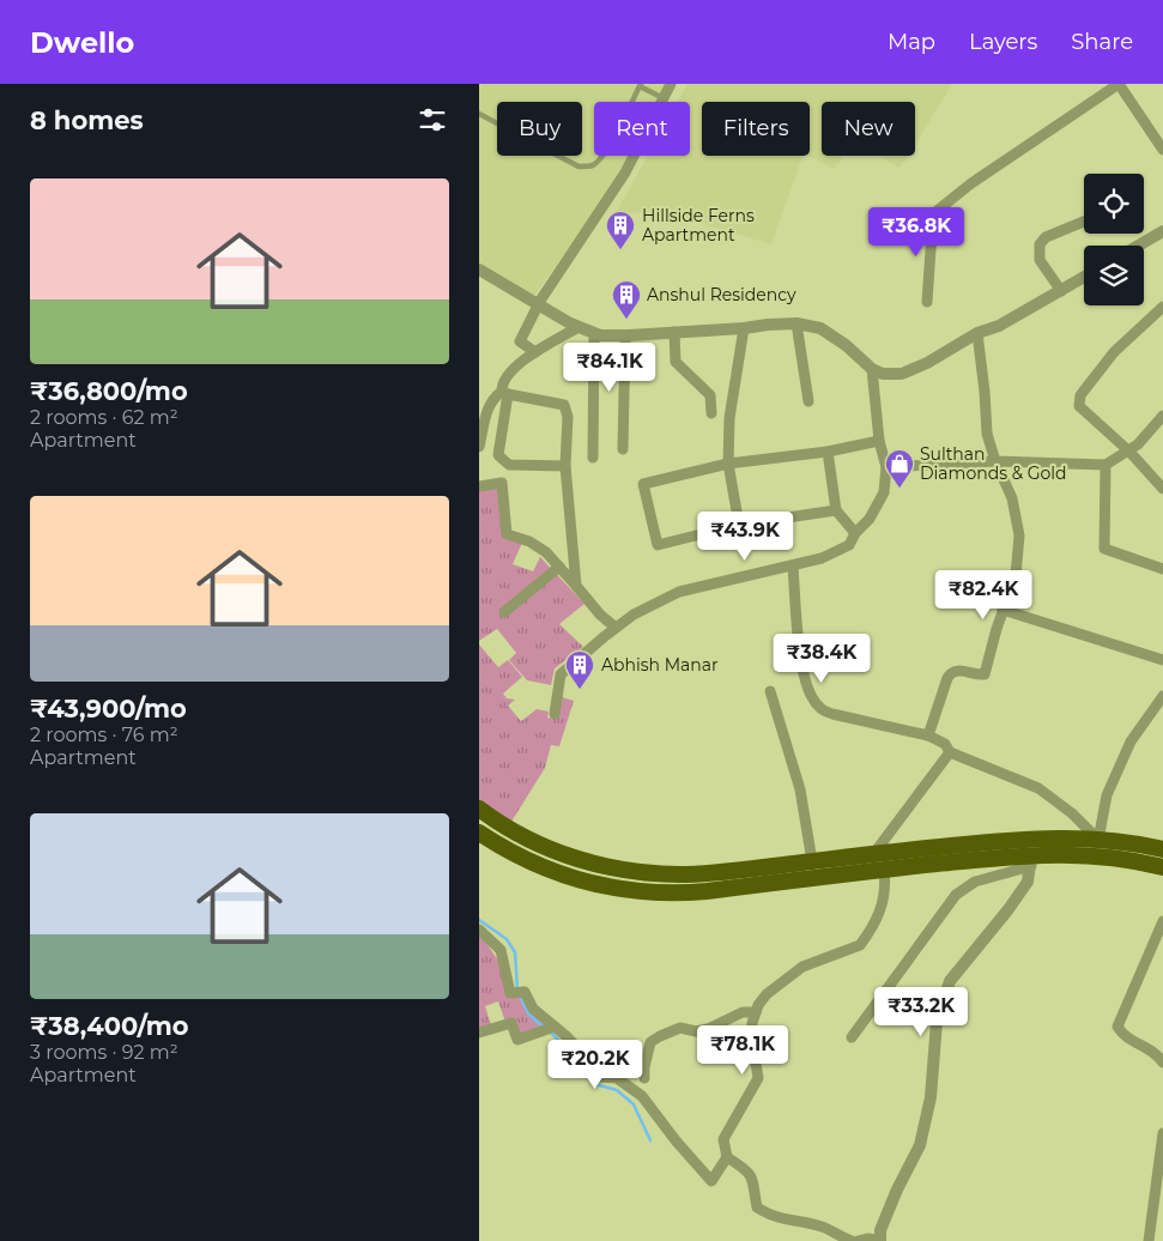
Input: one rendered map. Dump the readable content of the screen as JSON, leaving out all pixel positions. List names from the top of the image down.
{
  "places": {
    "building": ["Hillside Ferns Apartment", "Anshul Residency", "Abhish Manar"],
    "shop": ["Sulthan Diamonds & Gold"]
  },
  "page": {
    "header": "Dwello",
    "nav": ["Map", "Layers", "Share"],
    "heading": "8 homes",
    "chip": [
      "Buy",
      "Rent",
      "Filters",
      "New"
    ],
    "list": [
      {
        "name": "₹36,800/mo",
        "note": "2 rooms · 62 m² · Apartment"
      },
      {
        "name": "₹43,900/mo",
        "note": "2 rooms · 76 m² · Apartment"
      },
      {
        "name": "₹38,400/mo",
        "note": "3 rooms · 92 m² · Apartment"
      }
    ],
    "price": [
      "₹36.8K",
      "₹84.1K",
      "₹43.9K",
      "₹82.4K",
      "₹38.4K",
      "₹33.2K",
      "₹78.1K",
      "₹20.2K"
    ]
  }
}
